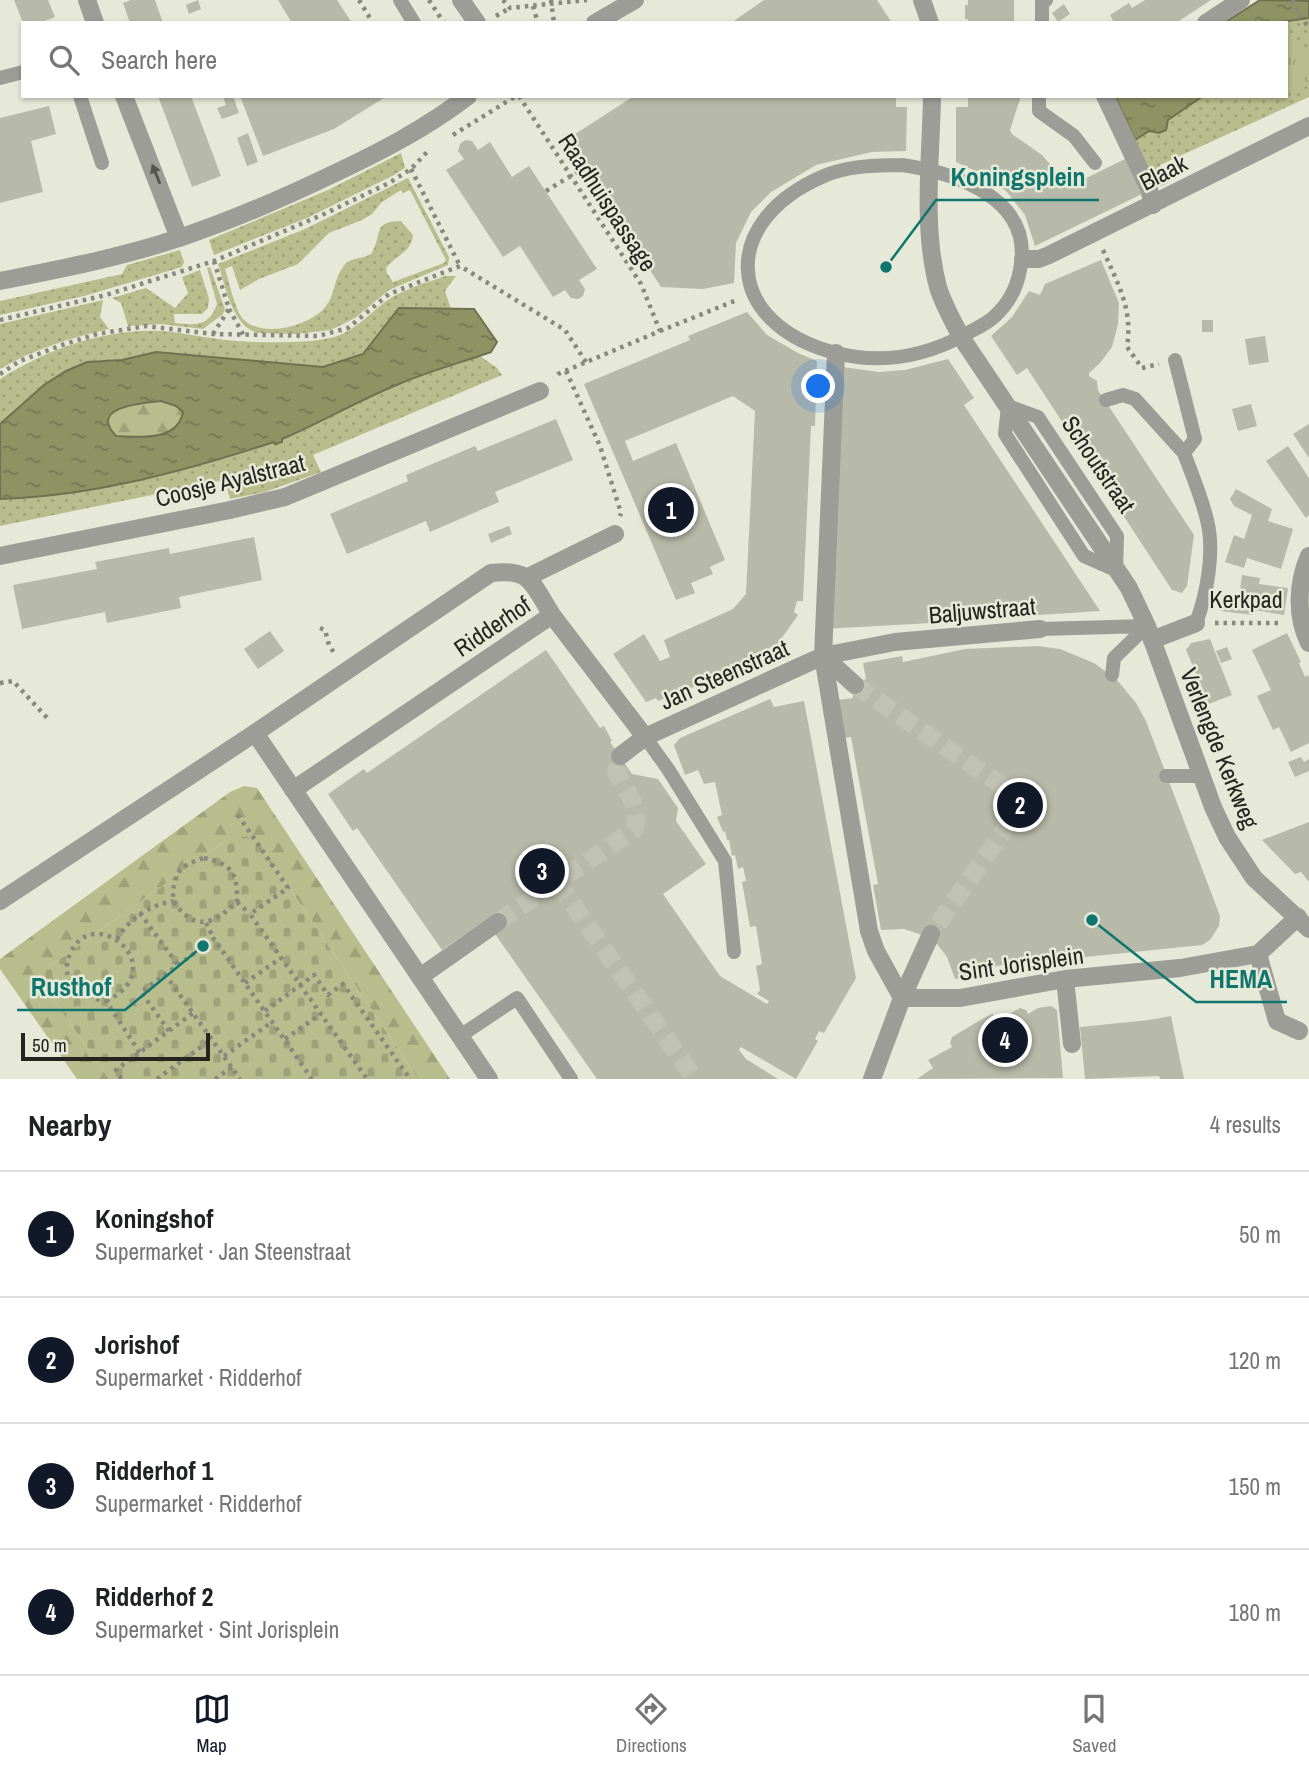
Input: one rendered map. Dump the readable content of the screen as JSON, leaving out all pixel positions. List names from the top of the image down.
{
  "streets": {
    "street": [
      "Blaak",
      "Schoutstraat",
      "Coosje Ayalstraat",
      "Kerkpad",
      "Baljuwstraat",
      "Ridderhof",
      "Jan Steenstraat",
      "Verlengde Kerkweg",
      "Sint Jorisplein"
    ],
    "path": ["Raadhuispassage"]
  },
  "crossings": [
    ["Schoutstraat", "Kerkpad"],
    ["Schoutstraat", "Baljuwstraat"],
    ["Schoutstraat", "Verlengde Kerkweg"],
    ["Kerkpad", "Baljuwstraat"],
    ["Kerkpad", "Verlengde Kerkweg"],
    ["Baljuwstraat", "Jan Steenstraat"],
    ["Baljuwstraat", "Verlengde Kerkweg"],
    ["Ridderhof", "Jan Steenstraat"]
  ],
  "places": ["Koningsplein", "HEMA", "Rusthof"],
  "scale_bar": "50 m",
  "page": {
    "search": "Search here",
    "pins": [
      "1",
      "2",
      "3",
      "4"
    ],
    "scale": "50 m",
    "heading": ["Nearby", "4 results"],
    "list": [
      {
        "mark": "1",
        "name": "Koningshof",
        "note": "Supermarket · Jan Steenstraat",
        "value": "50 m"
      },
      {
        "mark": "2",
        "name": "Jorishof",
        "note": "Supermarket · Ridderhof",
        "value": "120 m"
      },
      {
        "mark": "3",
        "name": "Ridderhof 1",
        "note": "Supermarket · Ridderhof",
        "value": "150 m"
      },
      {
        "mark": "4",
        "name": "Ridderhof 2",
        "note": "Supermarket · Sint Jorisplein",
        "value": "180 m"
      }
    ],
    "nav": ["Map", "Directions", "Saved"]
  }
}
